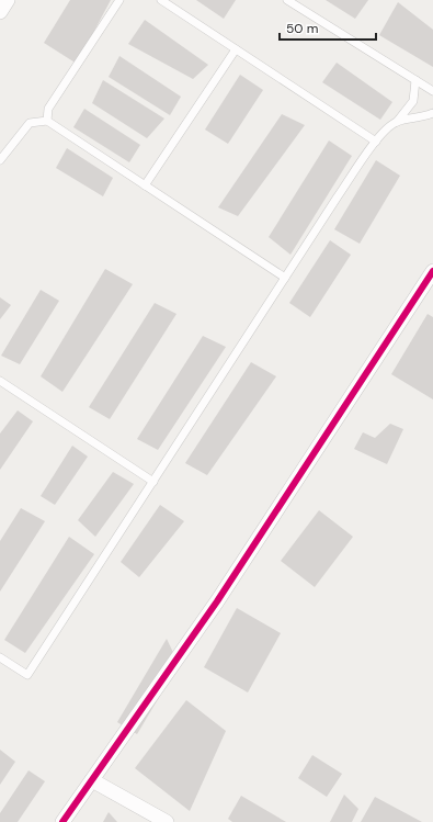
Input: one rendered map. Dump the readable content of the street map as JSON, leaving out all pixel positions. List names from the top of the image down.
{
  "scale_bar": "50 m"
}
